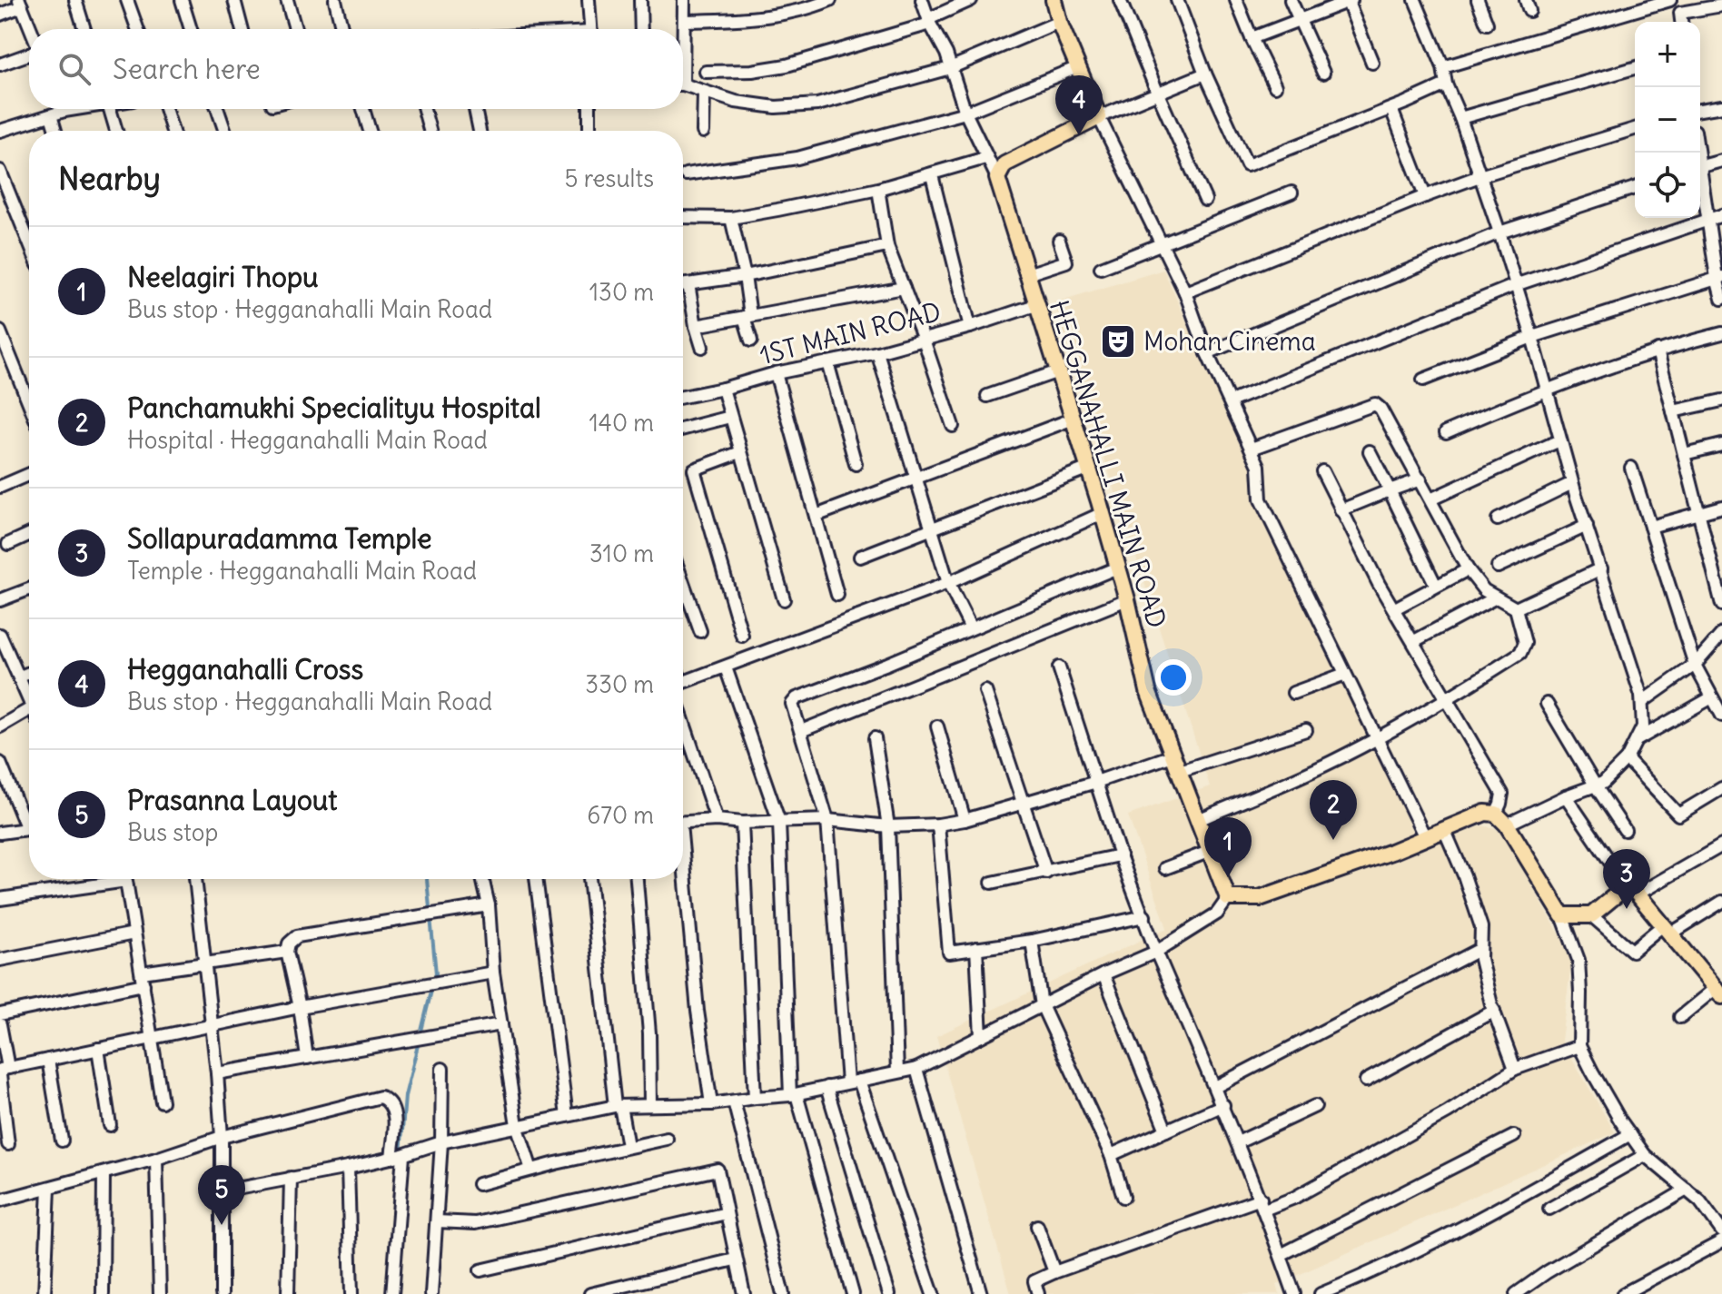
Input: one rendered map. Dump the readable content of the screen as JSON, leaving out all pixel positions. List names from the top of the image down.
{
  "streets": {
    "main road": ["HEGGANAHALLI MAIN ROAD"],
    "street": ["1ST MAIN ROAD"]
  },
  "crossings": [
    ["1ST MAIN ROAD", "HEGGANAHALLI MAIN ROAD"]
  ],
  "places": {
    "theatre": ["Mohan Cinema"]
  },
  "page": {
    "map_buttons": ["+", "−"],
    "search": "Search here",
    "pins": [
      "4",
      "2",
      "1",
      "3",
      "5"
    ],
    "heading": ["Nearby", "5 results"],
    "list": [
      {
        "mark": "1",
        "name": "Neelagiri Thopu",
        "note": "Bus stop · Hegganahalli Main Road",
        "value": "130 m"
      },
      {
        "mark": "2",
        "name": "Panchamukhi Specialityu Hospital",
        "note": "Hospital · Hegganahalli Main Road",
        "value": "140 m"
      },
      {
        "mark": "3",
        "name": "Sollapuradamma Temple",
        "note": "Temple · Hegganahalli Main Road",
        "value": "310 m"
      },
      {
        "mark": "4",
        "name": "Hegganahalli Cross",
        "note": "Bus stop · Hegganahalli Main Road",
        "value": "330 m"
      },
      {
        "mark": "5",
        "name": "Prasanna Layout",
        "note": "Bus stop",
        "value": "670 m"
      }
    ]
  }
}
